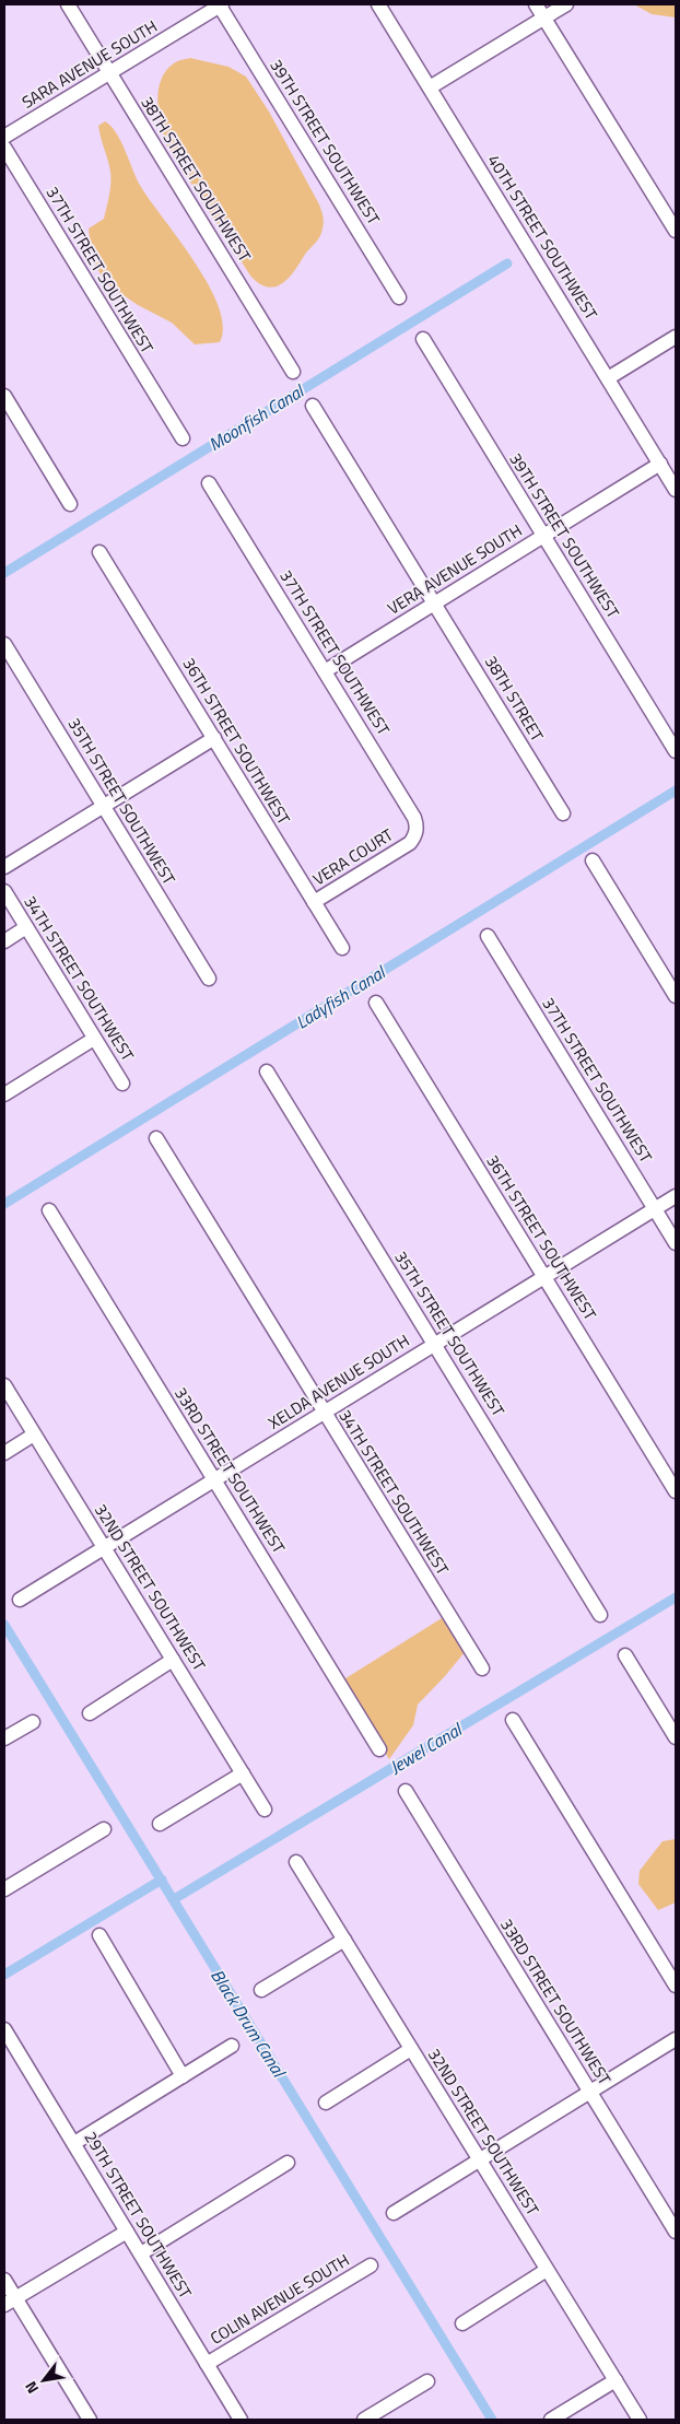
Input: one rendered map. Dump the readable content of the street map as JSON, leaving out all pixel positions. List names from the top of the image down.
{
  "streets": {
    "street": [
      "SARA AVENUE SOUTH",
      "39TH STREET SOUTHWEST",
      "38TH STREET SOUTHWEST",
      "40TH STREET SOUTHWEST",
      "37TH STREET SOUTHWEST",
      "VERA AVENUE SOUTH",
      "38TH STREET",
      "36TH STREET SOUTHWEST",
      "35TH STREET SOUTHWEST",
      "VERA COURT",
      "34TH STREET SOUTHWEST",
      "XELDA AVENUE SOUTH",
      "33RD STREET SOUTHWEST",
      "32ND STREET SOUTHWEST",
      "29TH STREET SOUTHWEST",
      "COLIN AVENUE SOUTH"
    ]
  },
  "crossings": [
    ["SARA AVENUE SOUTH", "39TH STREET SOUTHWEST"],
    ["SARA AVENUE SOUTH", "38TH STREET SOUTHWEST"],
    ["39TH STREET SOUTHWEST", "VERA AVENUE SOUTH"],
    ["40TH STREET SOUTHWEST", "VERA AVENUE SOUTH"],
    ["37TH STREET SOUTHWEST", "VERA AVENUE SOUTH"],
    ["37TH STREET SOUTHWEST", "VERA COURT"],
    ["37TH STREET SOUTHWEST", "XELDA AVENUE SOUTH"],
    ["VERA AVENUE SOUTH", "38TH STREET"],
    ["36TH STREET SOUTHWEST", "VERA COURT"],
    ["36TH STREET SOUTHWEST", "XELDA AVENUE SOUTH"],
    ["35TH STREET SOUTHWEST", "XELDA AVENUE SOUTH"],
    ["34TH STREET SOUTHWEST", "XELDA AVENUE SOUTH"],
    ["XELDA AVENUE SOUTH", "33RD STREET SOUTHWEST"],
    ["XELDA AVENUE SOUTH", "32ND STREET SOUTHWEST"],
    ["29TH STREET SOUTHWEST", "COLIN AVENUE SOUTH"]
  ],
  "water": [
    "Moonfish Canal",
    "Ladyfish Canal",
    "Jewel Canal",
    "Black Drum Canal"
  ],
  "north": "bottom left"
}
